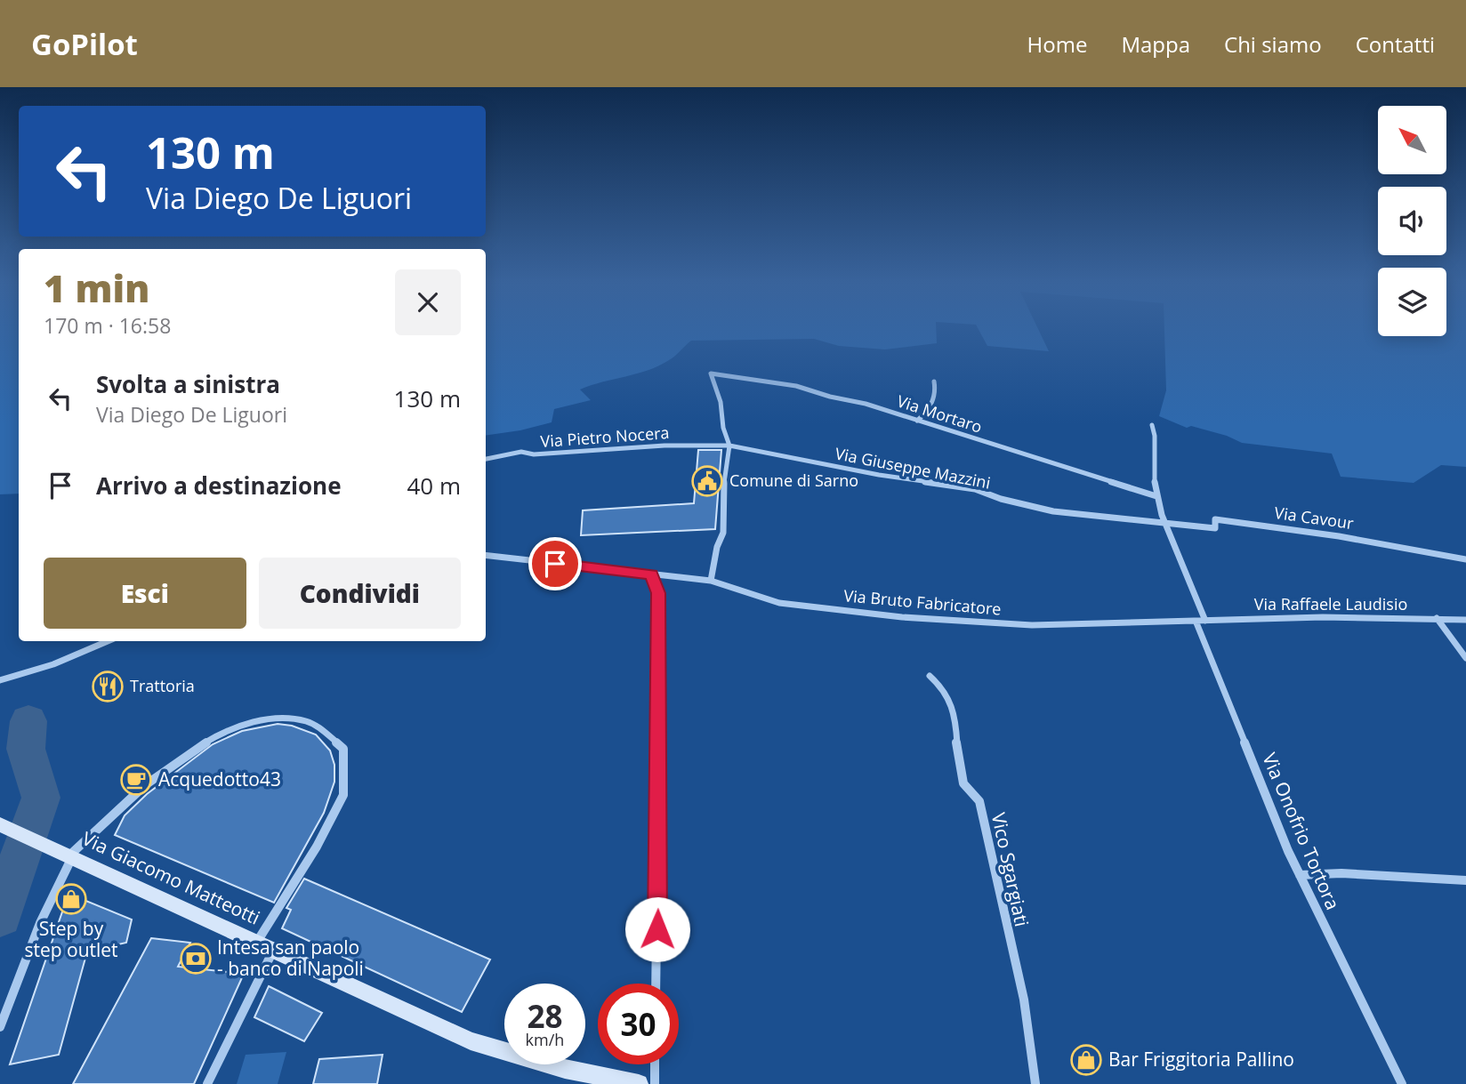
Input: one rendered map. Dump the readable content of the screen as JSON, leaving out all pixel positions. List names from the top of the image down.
{
  "streets": {
    "street": [
      "Via Mortaro",
      "Via Pietro Nocera",
      "Via Giuseppe Mazzini",
      "Via Cavour",
      "Via Bruto Fabricatore",
      "Via Raffaele Laudisio",
      "Via Onofrio Tortora",
      "Vico Sgargiati",
      "Via Giacomo Matteotti"
    ]
  },
  "crossings": [
    ["Via Mortaro", "Via Pietro Nocera"],
    ["Via Mortaro", "Via Giuseppe Mazzini"],
    ["Via Pietro Nocera", "Via Giuseppe Mazzini"],
    ["Via Giuseppe Mazzini", "Via Cavour"],
    ["Via Bruto Fabricatore", "Via Raffaele Laudisio"],
    ["Via Bruto Fabricatore", "Via Onofrio Tortora"],
    ["Via Raffaele Laudisio", "Via Onofrio Tortora"]
  ],
  "places": {
    "public building": ["Comune di Sarno"],
    "restaurant": ["Trattoria"],
    "cafe": ["Acquedotto43"],
    "shop": ["Step by step outlet", "Bar Friggitoria Pallino"],
    "bank": ["Intesa san paolo - banco di Napoli"]
  },
  "north": "top left",
  "page": {
    "header": "GoPilot",
    "nav": [
      "Home",
      "Mappa",
      "Chi siamo",
      "Contatti"
    ],
    "turn": ["130 m", "Via Diego De Liguori"],
    "heading": ["1 min", "170 m · 16:58"],
    "list": [
      {
        "name": "Svolta a sinistra",
        "note": "Via Diego De Liguori",
        "value": "130 m"
      },
      {
        "name": "Arrivo a destinazione",
        "value": "40 m"
      }
    ],
    "buttons": ["Esci", "Condividi"],
    "speed": "28 km/h",
    "limit": "30"
  }
}
